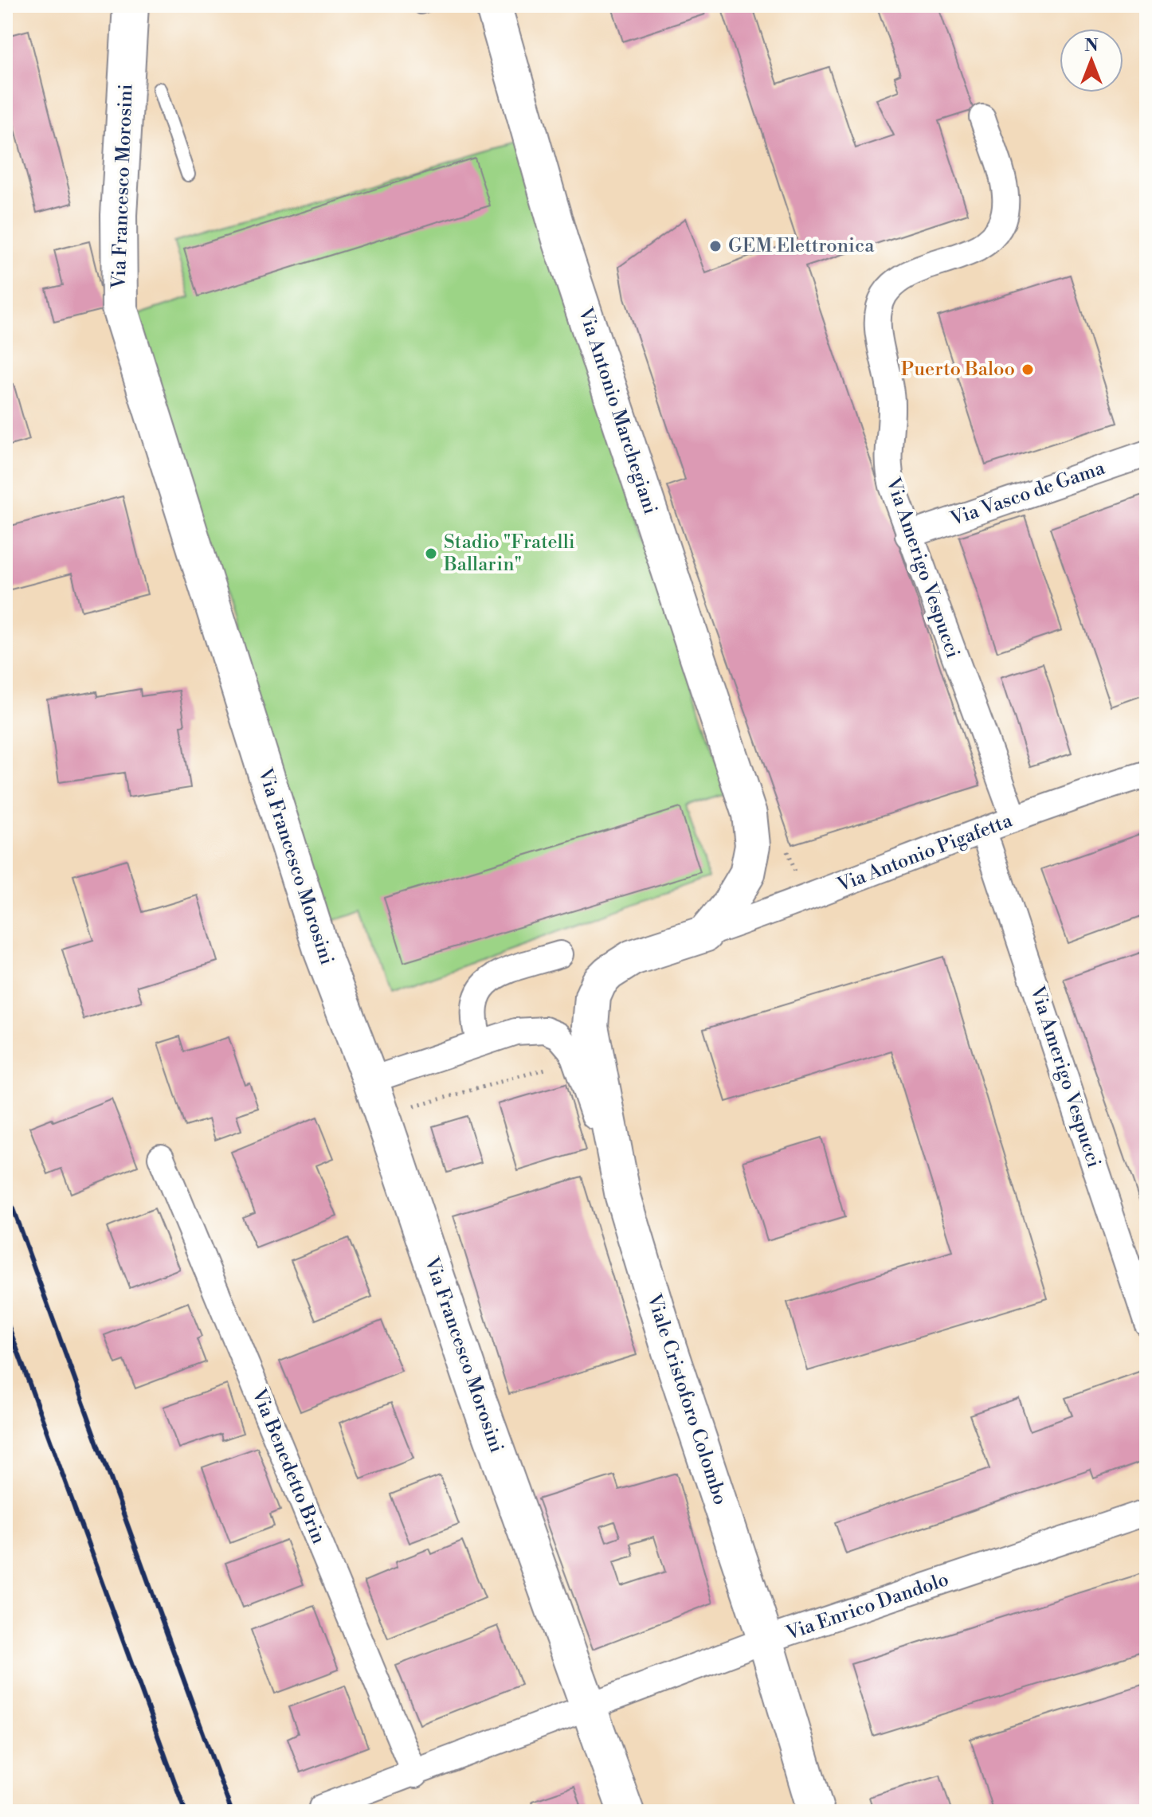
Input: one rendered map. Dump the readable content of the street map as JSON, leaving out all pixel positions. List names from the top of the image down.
{
  "streets": {
    "street": [
      "Via Francesco Morosini",
      "Via Antonio Marchegiani",
      "Via Vasco de Gama",
      "Via Amerigo Vespucci",
      "Via Antonio Pigafetta",
      "Viale Cristoforo Colombo",
      "Via Benedetto Brin",
      "Via Enrico Dandolo"
    ]
  },
  "crossings": [
    ["Via Francesco Morosini", "Via Enrico Dandolo"],
    ["Via Antonio Marchegiani", "Via Antonio Pigafetta"],
    ["Via Antonio Marchegiani", "Viale Cristoforo Colombo"],
    ["Via Vasco de Gama", "Via Amerigo Vespucci"],
    ["Via Amerigo Vespucci", "Via Antonio Pigafetta"],
    ["Via Antonio Pigafetta", "Viale Cristoforo Colombo"],
    ["Viale Cristoforo Colombo", "Via Enrico Dandolo"]
  ],
  "places": ["GEM Elettronica", "Puerto Baloo", "Stadio \"Fratelli Ballarin\""],
  "north": "top"
}
